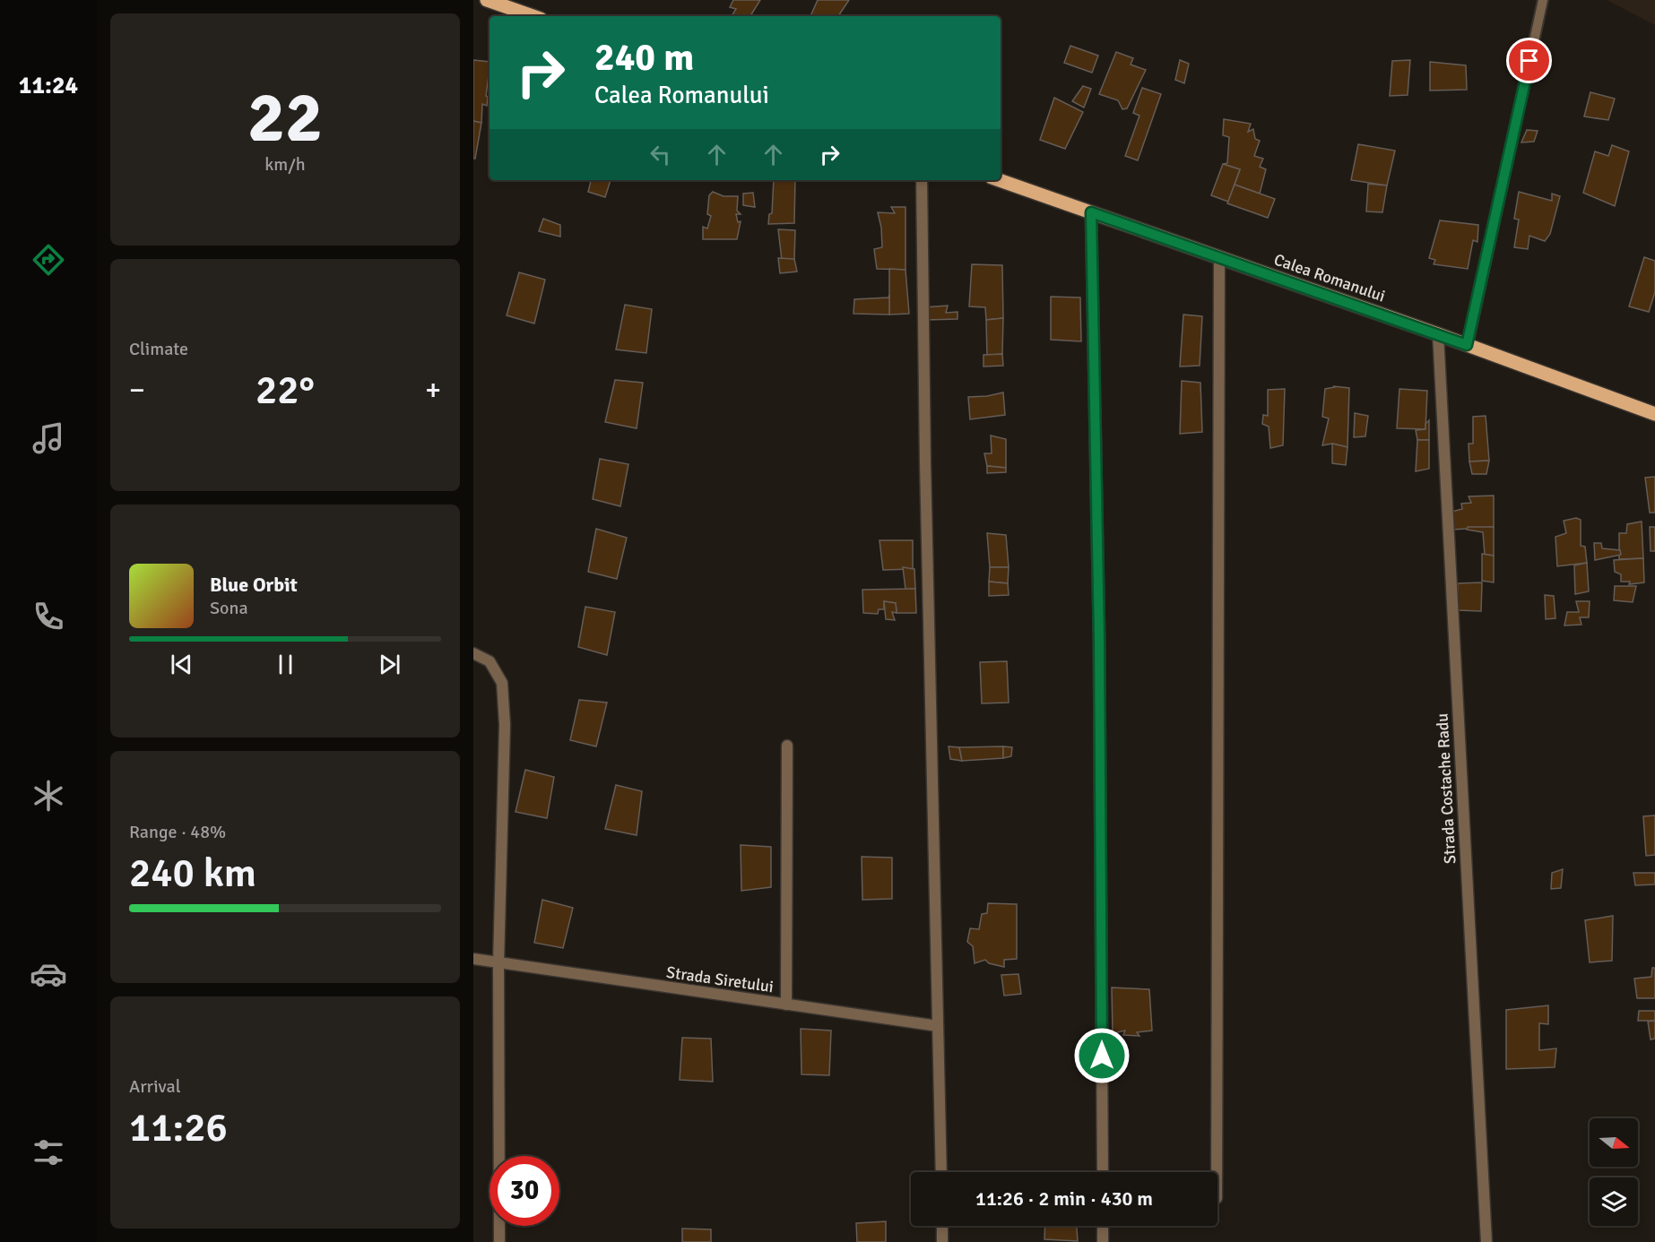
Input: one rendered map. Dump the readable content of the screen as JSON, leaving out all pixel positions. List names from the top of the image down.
{
  "streets": {
    "main road": ["Calea Romanului"],
    "street": ["Strada Costache Radu", "Strada Siretului"]
  },
  "crossings": [
    ["Calea Romanului", "Strada Costache Radu"]
  ],
  "north": "right",
  "page": {
    "tabs": "11:24",
    "tile": [
      ["22", "km/h"],
      "Climate",
      ["Range · 48%", "240 km"],
      ["Arrival", "11:26"]
    ],
    "turn": ["240 m", "Calea Romanului"],
    "heat": ["−", "22°", "+"],
    "song": ["Blue Orbit", "Sona"],
    "limit": "30",
    "trip": "11:26 · 2 min · 430 m"
  }
}
